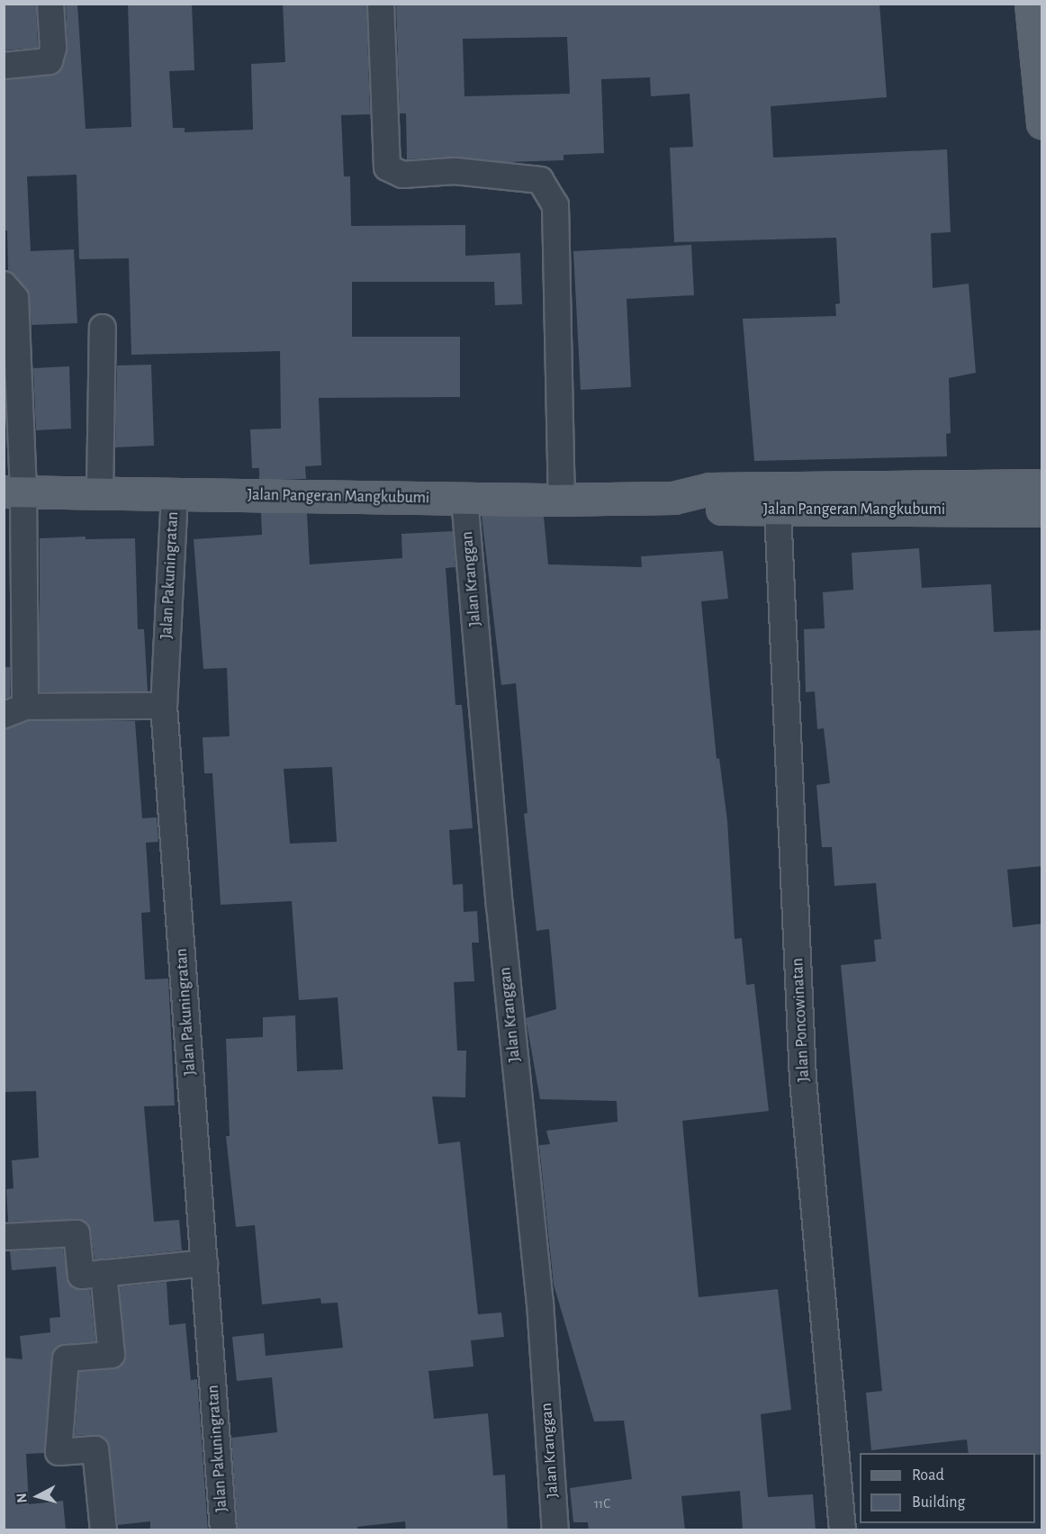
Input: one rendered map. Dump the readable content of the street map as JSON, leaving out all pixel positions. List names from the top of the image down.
{
  "streets": {
    "main road": ["Jalan Pangeran Mangkubumi"],
    "street": ["Jalan Pakuningratan", "Jalan Kranggan", "Jalan Poncowinatan"]
  },
  "crossings": [
    ["Jalan Pangeran Mangkubumi", "Jalan Pakuningratan"],
    ["Jalan Pangeran Mangkubumi", "Jalan Kranggan"],
    ["Jalan Pangeran Mangkubumi", "Jalan Poncowinatan"]
  ],
  "house_numbers": ["11C"],
  "legend": ["Road", "Building"],
  "north": "left"
}
